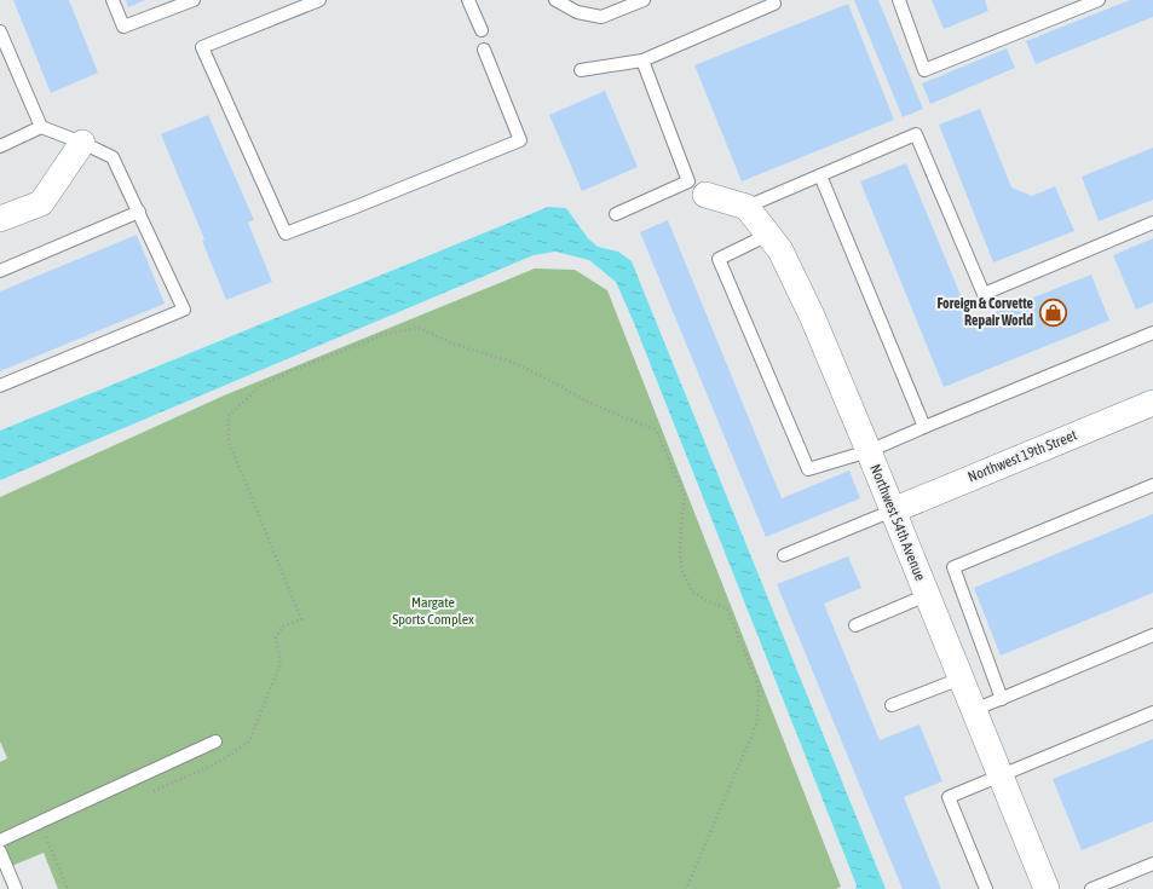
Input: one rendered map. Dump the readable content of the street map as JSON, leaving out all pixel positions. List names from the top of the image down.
{
  "streets": {
    "street": ["Northwest 19th Street", "Northwest 54th Avenue"]
  },
  "crossings": [
    ["Northwest 19th Street", "Northwest 54th Avenue"]
  ],
  "parks": ["Margate Sports Complex"],
  "places": {
    "shop": ["Foreign & Corvette Repair World"]
  }
}
